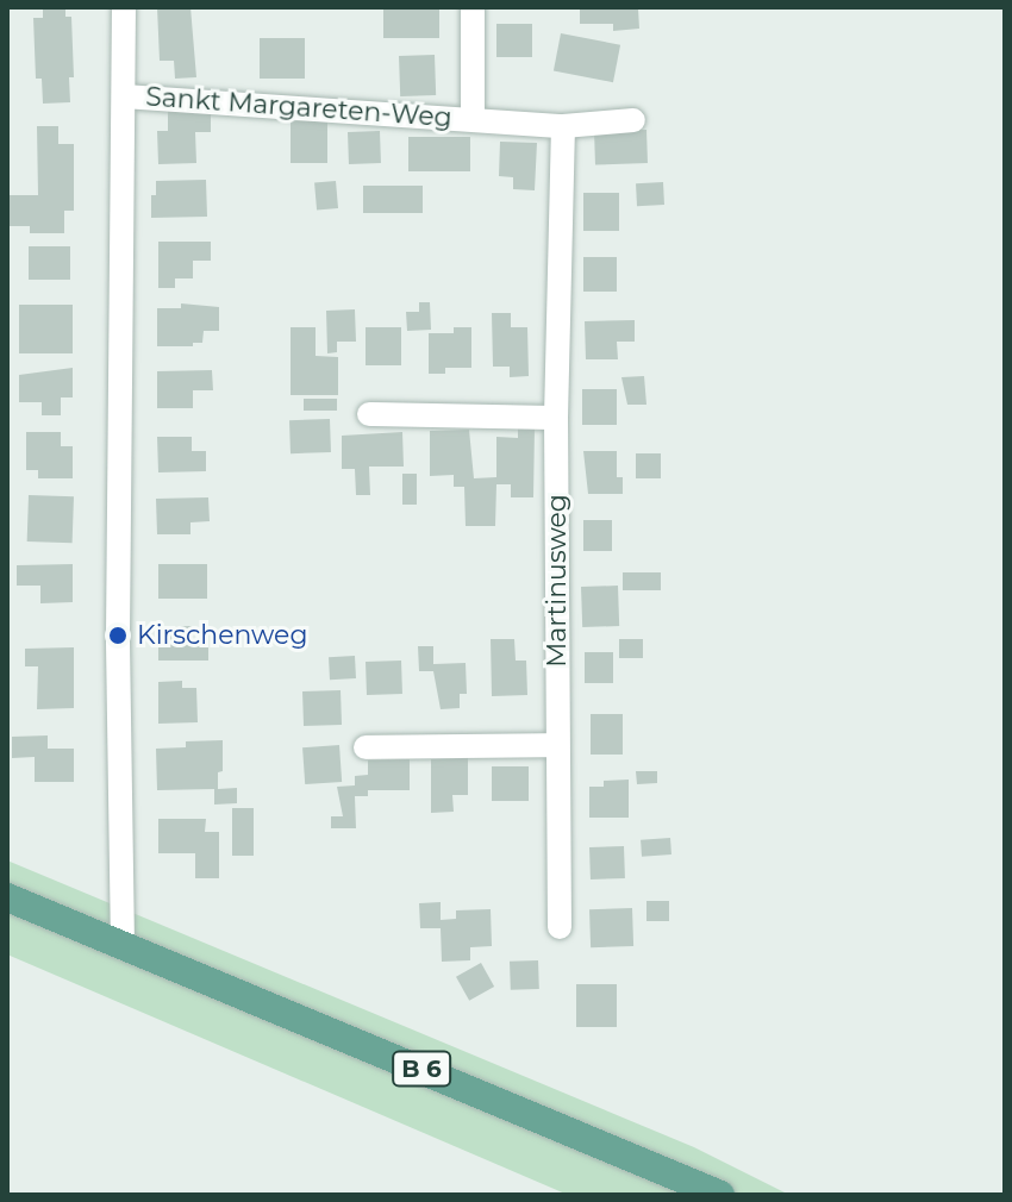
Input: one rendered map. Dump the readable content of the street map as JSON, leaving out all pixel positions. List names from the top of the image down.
{
  "streets": {
    "main road": ["B 6"],
    "street": ["Sankt Margareten-Weg", "Martinusweg"]
  },
  "crossings": [
    ["Sankt Margareten-Weg", "Martinusweg"]
  ],
  "places": ["Kirschenweg"]
}
